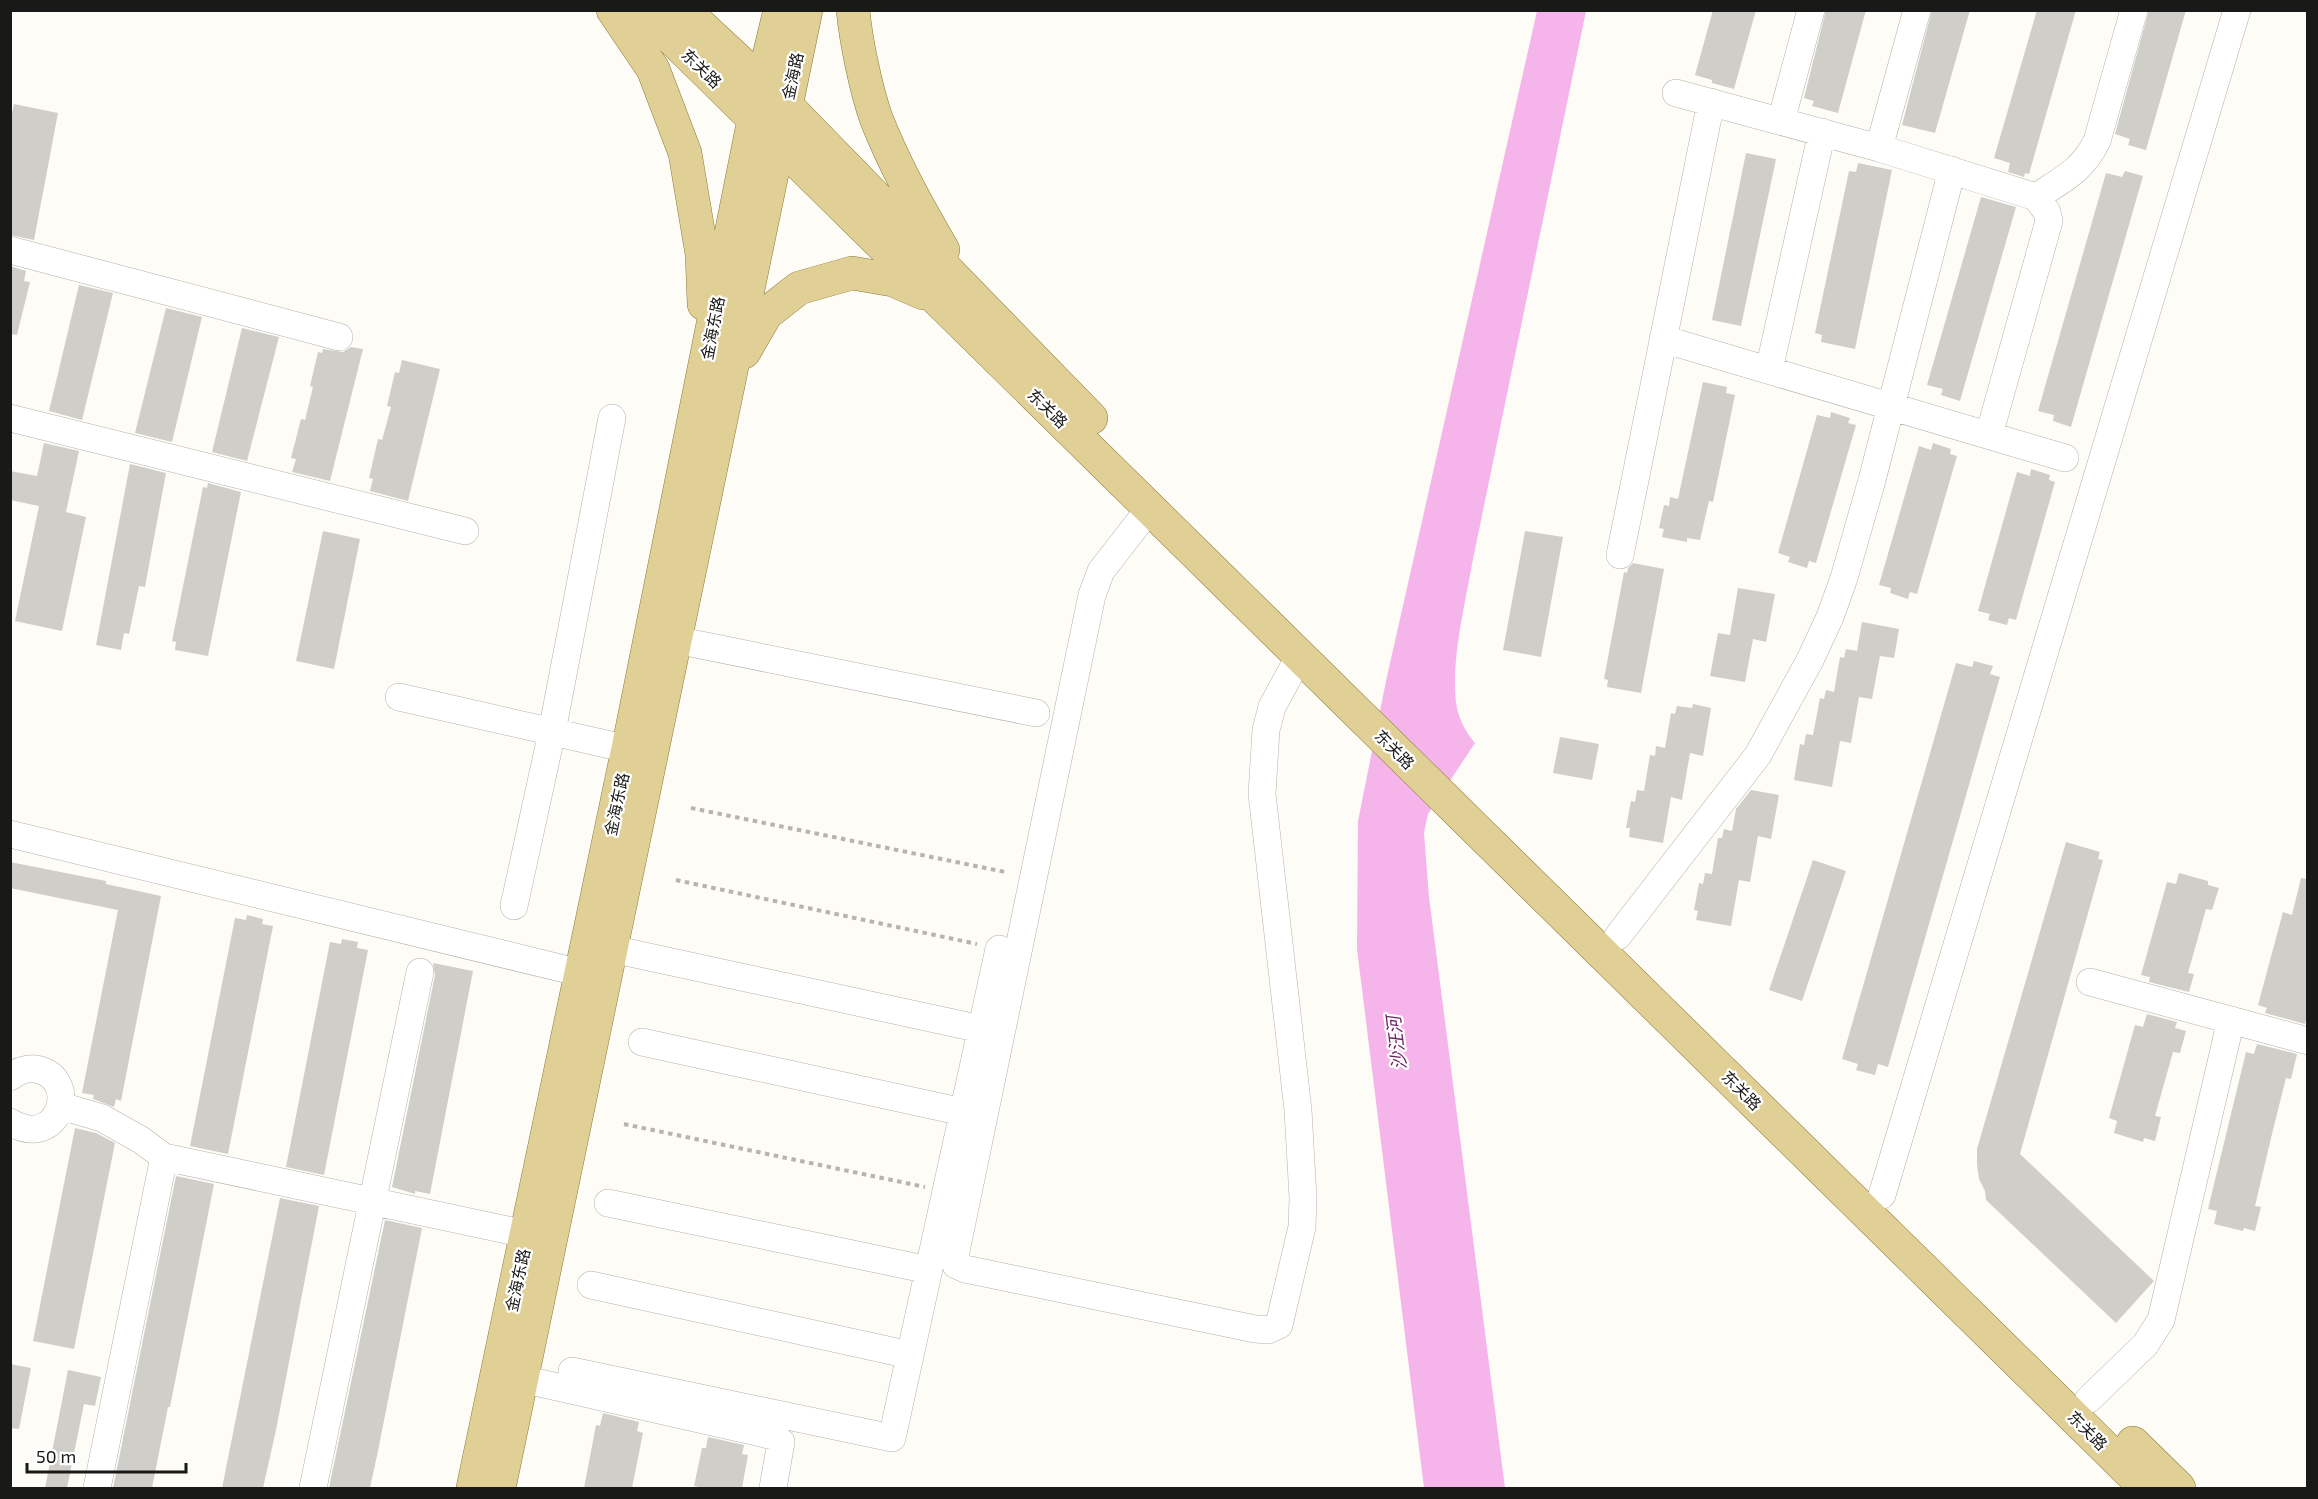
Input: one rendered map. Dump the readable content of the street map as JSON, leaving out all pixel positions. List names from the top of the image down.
{
  "streets": {
    "main road": ["东关路", "金海路", "金海东路"]
  },
  "crossings": [
    ["东关路", "金海路"],
    ["东关路", "金海东路"],
    ["金海路", "金海东路"]
  ],
  "water": ["沙汪河"],
  "scale_bar": "50 m"
}
